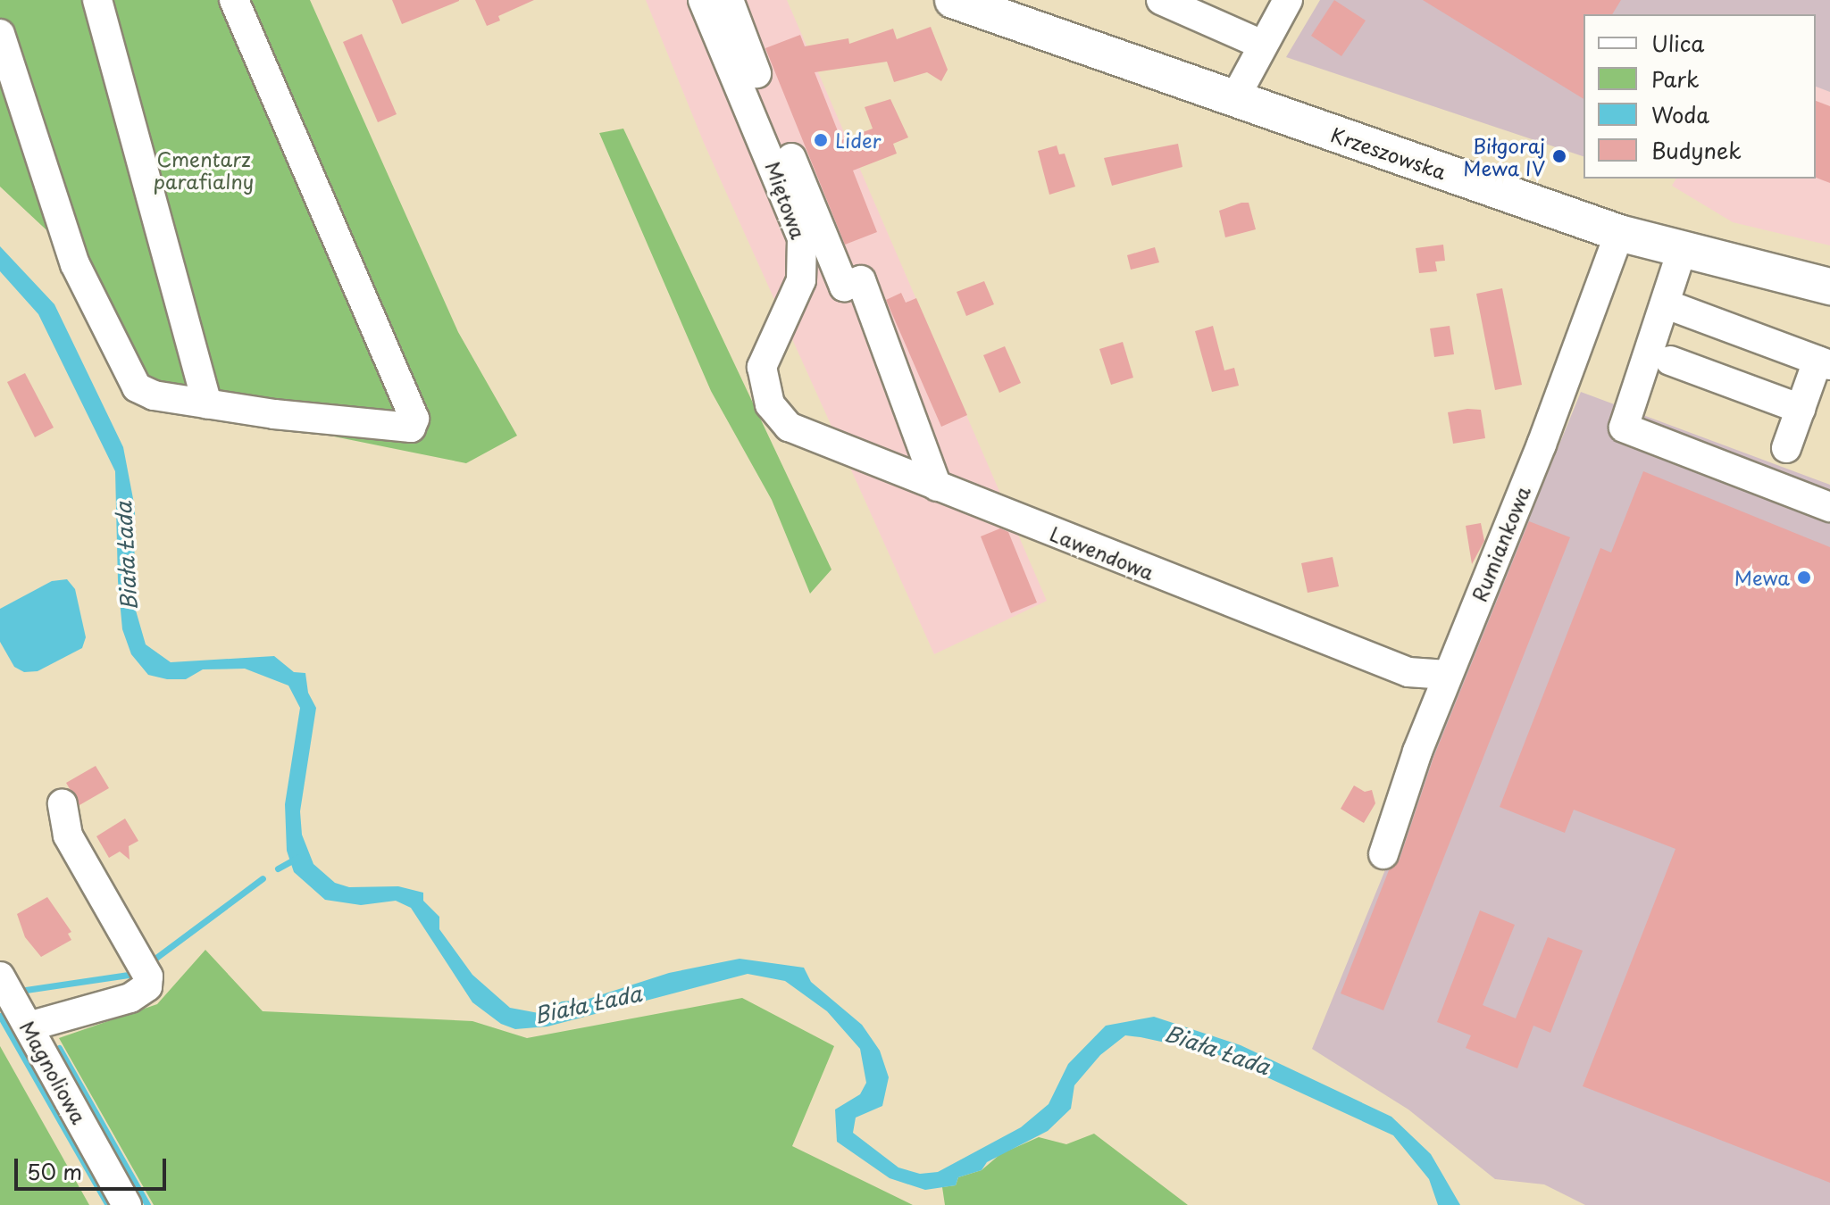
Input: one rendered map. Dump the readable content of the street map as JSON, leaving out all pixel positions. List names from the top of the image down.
{
  "streets": {
    "main road": ["Krzeszowska"],
    "street": [
      "Miętowa",
      "Rumiankowa",
      "Lawendowa",
      "Magnoliowa"
    ]
  },
  "crossings": [
    ["Krzeszowska", "Rumiankowa"],
    ["Miętowa", "Lawendowa"],
    ["Rumiankowa", "Lawendowa"]
  ],
  "water": ["Biała Łada"],
  "parks": ["Cmentarz parafialny"],
  "places": ["Lider", "Biłgoraj Mewa IV", "Mewa"],
  "legend": [
    "Ulica",
    "Park",
    "Woda",
    "Budynek"
  ],
  "scale_bar": "50 m"
}
